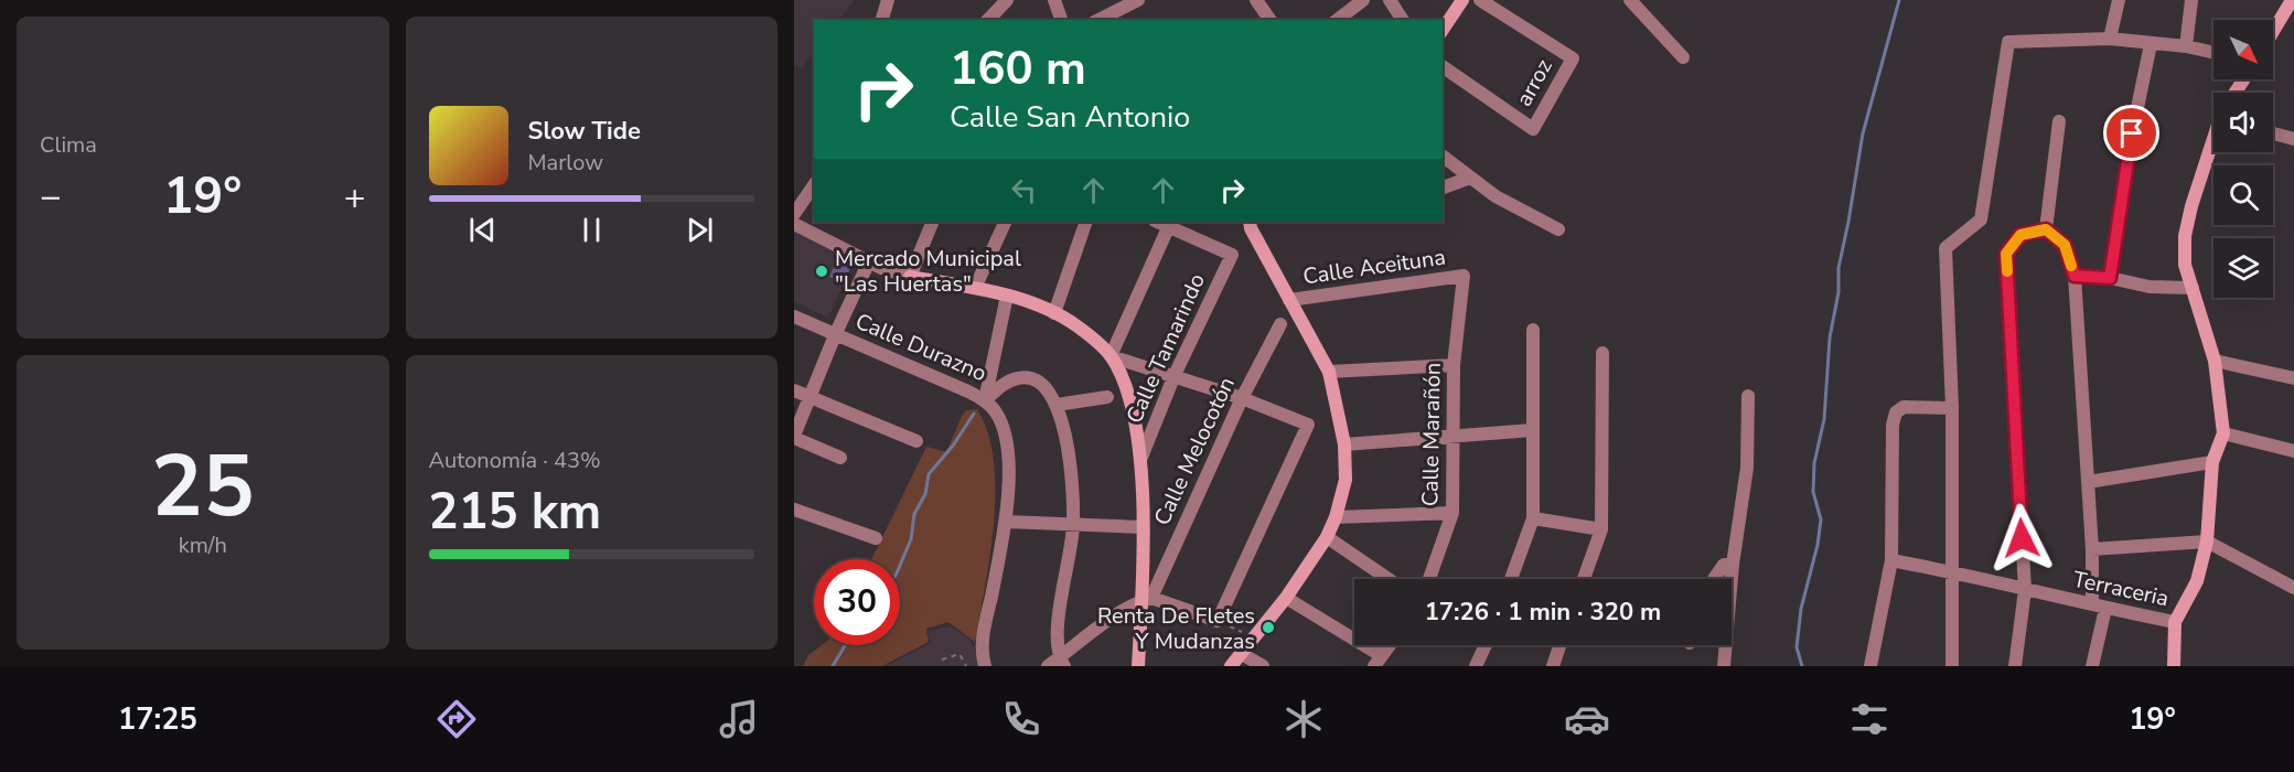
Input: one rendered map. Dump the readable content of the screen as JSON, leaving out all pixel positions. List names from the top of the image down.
{
  "streets": {
    "street": [
      "arroz",
      "Calle Aceituna",
      "Calle Durazno",
      "Calle Tamarindo",
      "Calle Marañón",
      "Calle Melocotón",
      "Terraceria"
    ]
  },
  "crossings": [
    ["Calle Aceituna", "Calle Marañón"]
  ],
  "places": ["Mercado Municipal \"Las Huertas\"", "Renta De Fletes Y Mudanzas"],
  "north": "bottom right",
  "page": {
    "tile": [
      "Clima",
      ["25", "km/h"],
      ["Autonomía · 43%", "215 km"]
    ],
    "turn": ["160 m", "Calle San Antonio"],
    "song": ["Slow Tide", "Marlow"],
    "heat": ["−", "19°", "+"],
    "limit": "30",
    "trip": "17:26 · 1 min · 320 m",
    "tabs": ["17:25", "19°"]
  }
}
